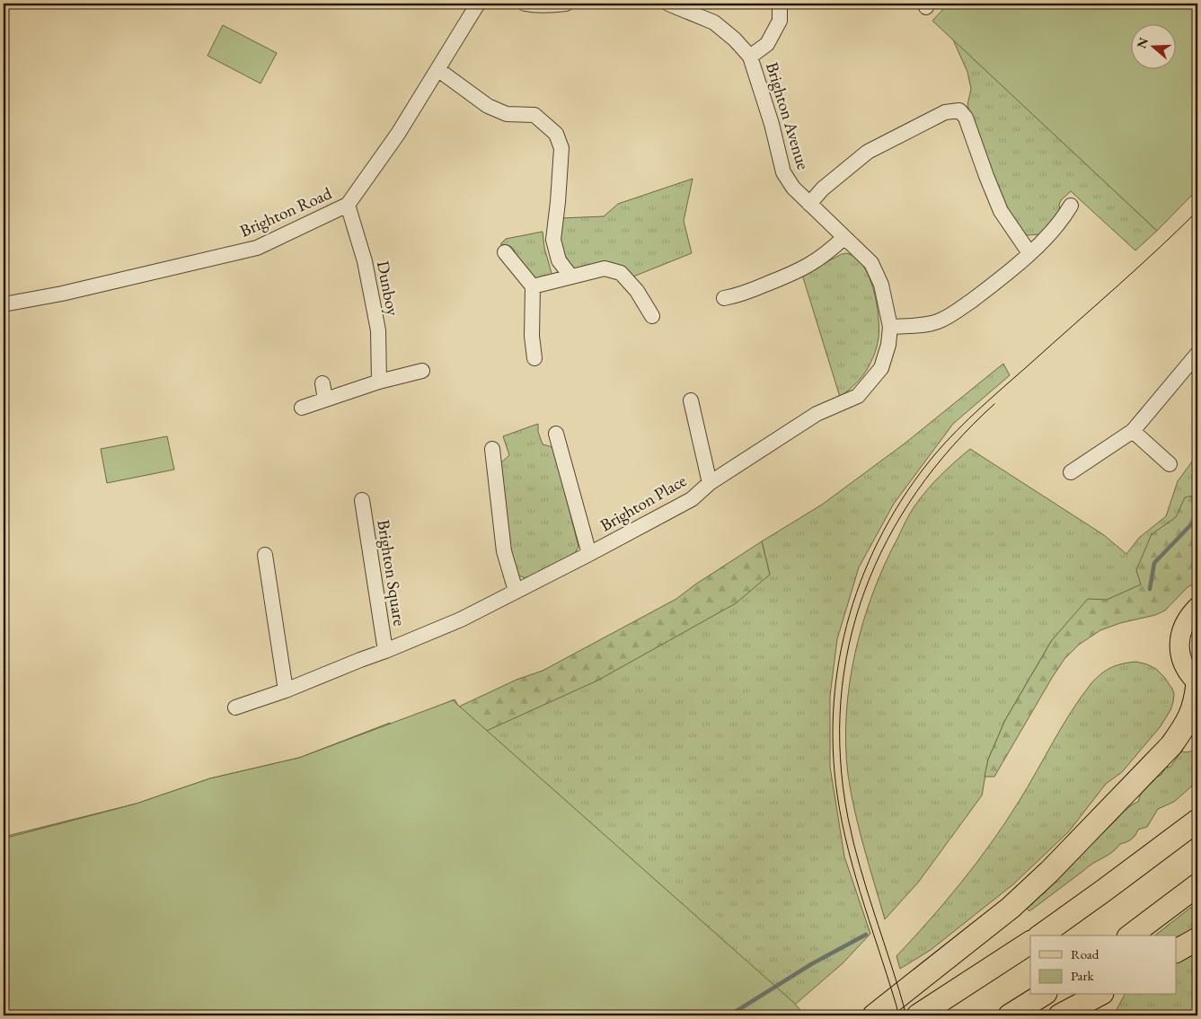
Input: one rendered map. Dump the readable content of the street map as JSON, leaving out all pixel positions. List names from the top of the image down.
{
  "streets": {
    "street": [
      "Brighton Avenue",
      "Brighton Road",
      "Dunboy",
      "Brighton Place",
      "Brighton Square"
    ]
  },
  "crossings": [
    ["Brighton Avenue", "Brighton Place"],
    ["Brighton Road", "Dunboy"],
    ["Brighton Place", "Brighton Square"]
  ],
  "legend": ["Road", "Park"],
  "north": "left"
}
